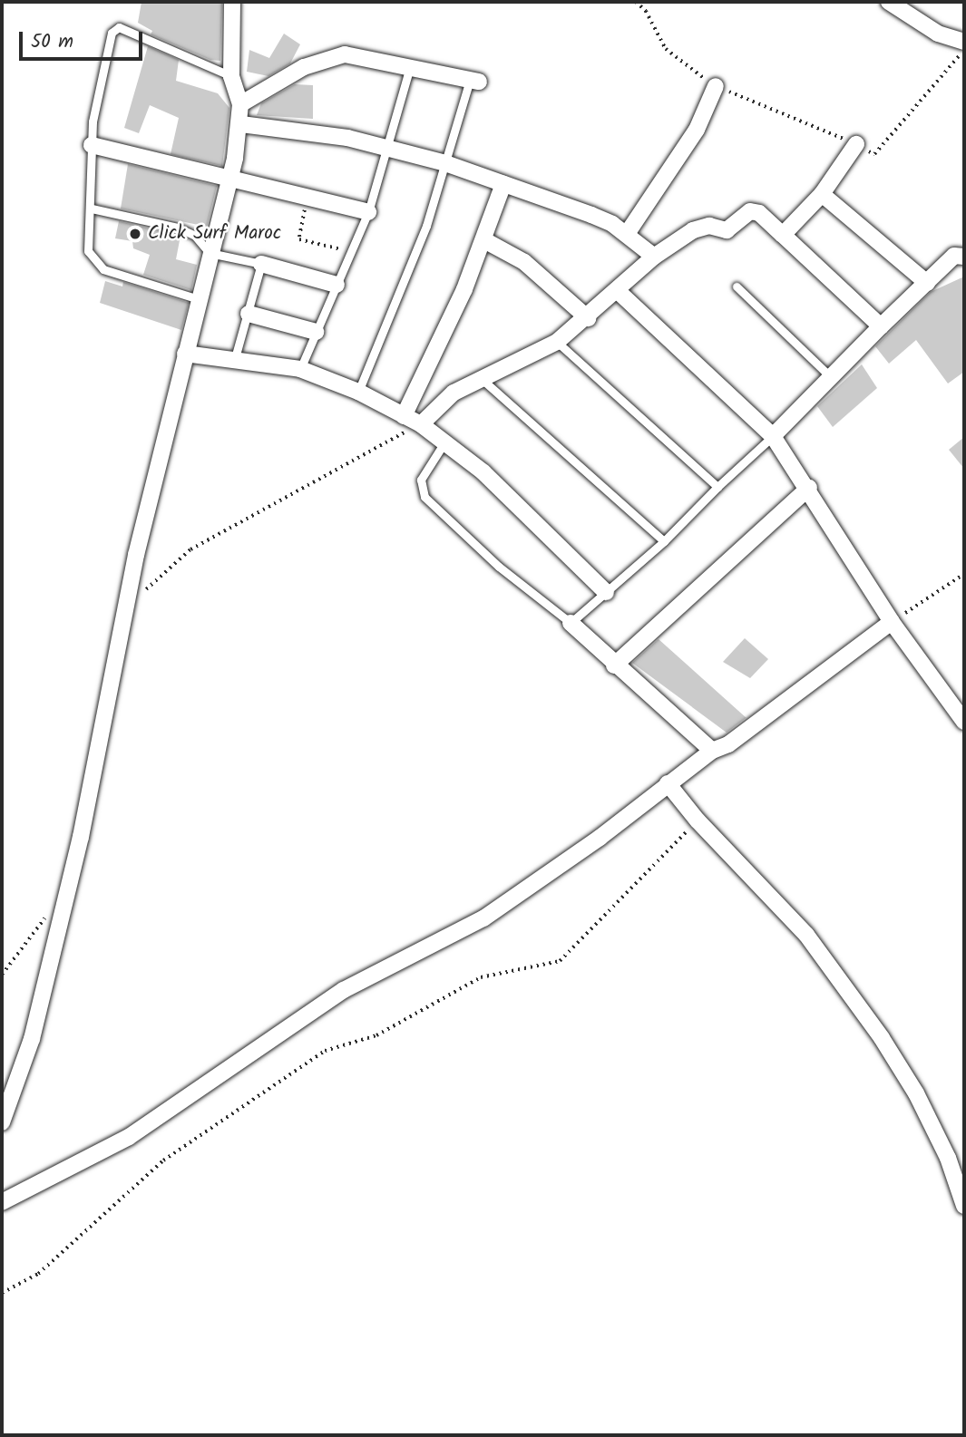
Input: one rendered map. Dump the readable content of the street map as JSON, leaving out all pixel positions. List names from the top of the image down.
{
  "places": ["Click Surf Maroc"],
  "scale_bar": "50 m"
}
